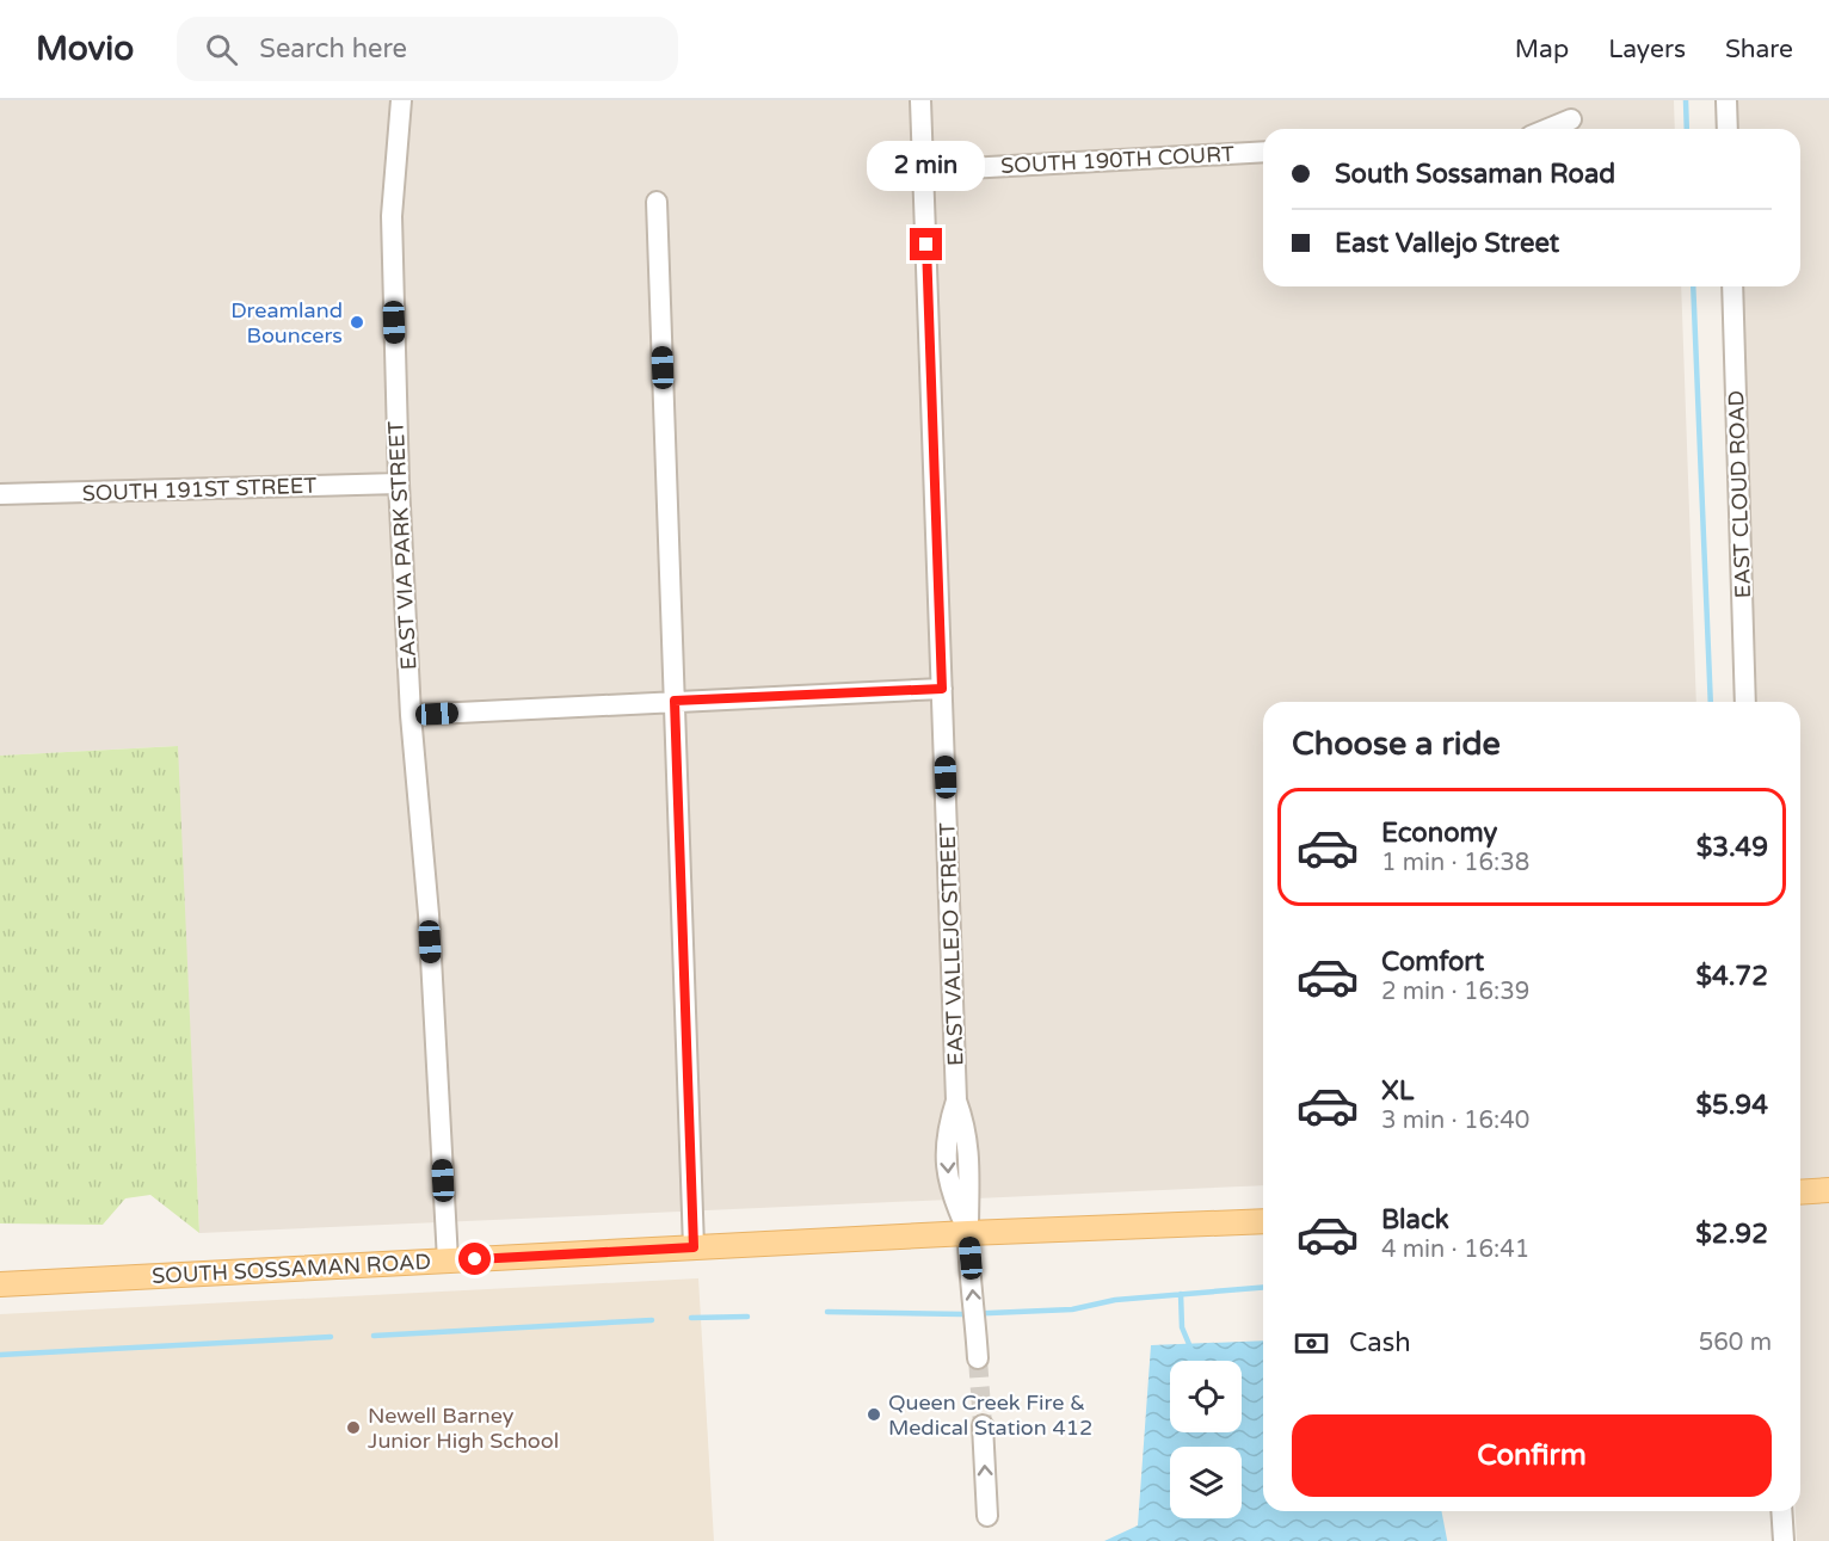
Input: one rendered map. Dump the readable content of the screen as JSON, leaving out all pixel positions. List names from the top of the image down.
{
  "streets": {
    "main road": ["SOUTH SOSSAMAN ROAD"],
    "street": [
      "SOUTH 190TH COURT",
      "SOUTH 191ST STREET",
      "EAST CLOUD ROAD",
      "EAST VIA PARK STREET",
      "EAST VALLEJO STREET"
    ]
  },
  "crossings": [
    ["SOUTH 190TH COURT", "EAST VALLEJO STREET"],
    ["SOUTH 191ST STREET", "EAST VIA PARK STREET"],
    ["EAST VIA PARK STREET", "SOUTH SOSSAMAN ROAD"],
    ["EAST VALLEJO STREET", "SOUTH SOSSAMAN ROAD"]
  ],
  "places": ["Dreamland Bouncers", "Queen Creek Fire & Medical Station 412", "Newell Barney Junior High School"],
  "page": {
    "header": "Movio",
    "search": "Search here",
    "nav": ["Map", "Layers", "Share"],
    "banner": ["South Sossaman Road", "East Vallejo Street"],
    "bubble": "2 min",
    "heading": "Choose a ride",
    "list": [
      {
        "name": "Economy",
        "note": "1 min · 16:38",
        "value": "$3.49"
      },
      {
        "name": "Comfort",
        "note": "2 min · 16:39",
        "value": "$4.72"
      },
      {
        "name": "XL",
        "note": "3 min · 16:40",
        "value": "$5.94"
      },
      {
        "name": "Black",
        "note": "4 min · 16:41",
        "value": "$2.92"
      }
    ],
    "pay": ["Cash", "560 m"],
    "buttons": "Confirm"
  }
}
